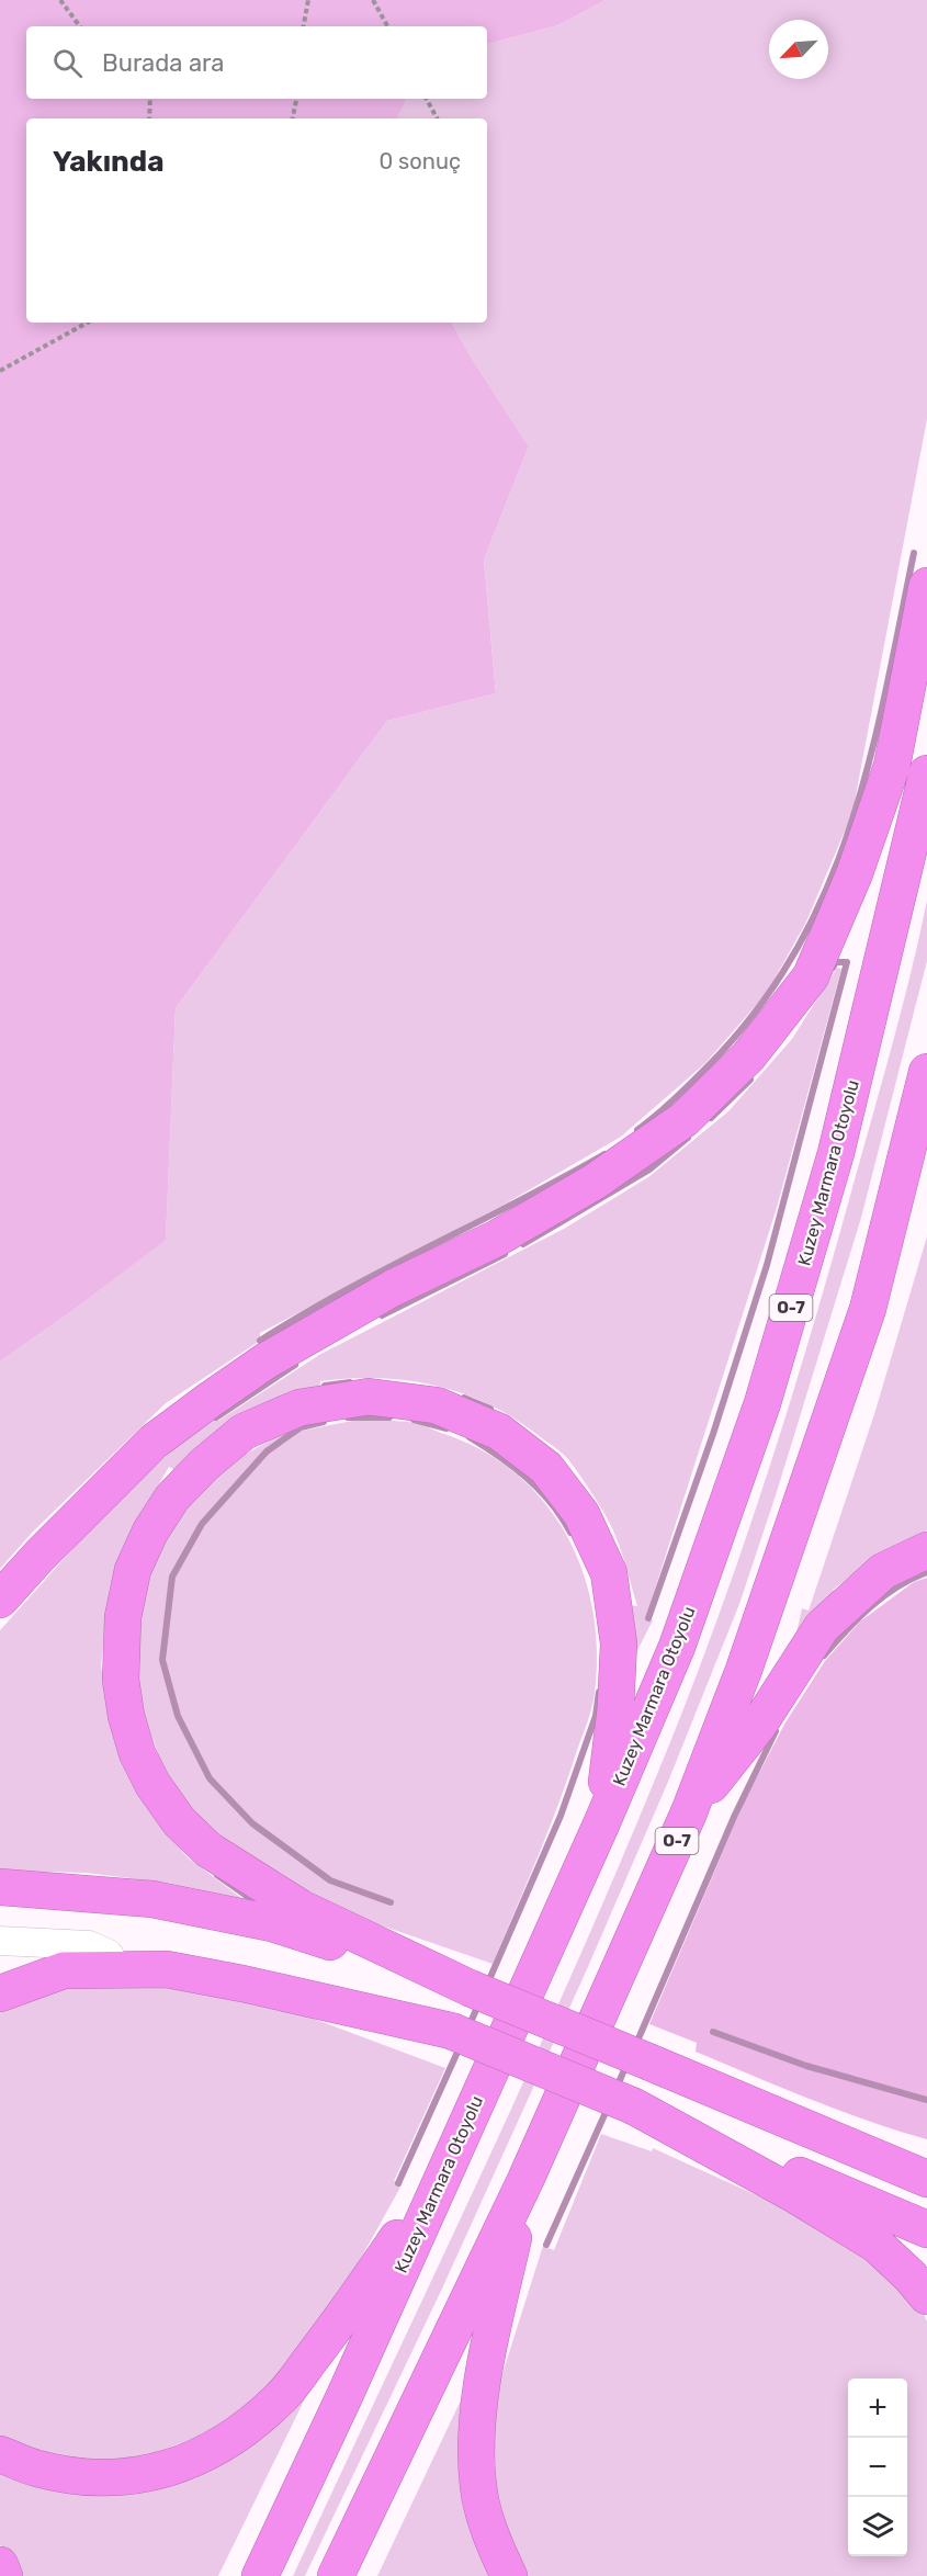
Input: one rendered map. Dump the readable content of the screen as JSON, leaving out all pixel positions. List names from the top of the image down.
{
  "streets": {
    "highway": ["Kuzey Marmara Otoyolu", "O-7"]
  },
  "north": "bottom left",
  "page": {
    "search": "Burada ara",
    "heading": ["Yakında", "0 sonuç"],
    "map_buttons": ["+", "−"]
  }
}
